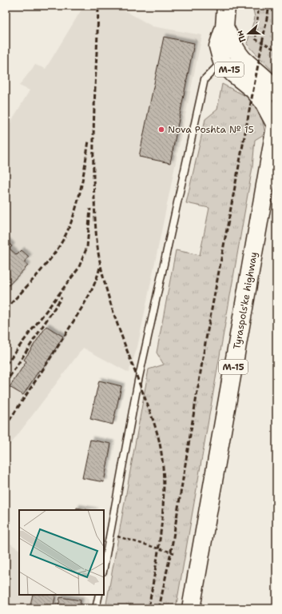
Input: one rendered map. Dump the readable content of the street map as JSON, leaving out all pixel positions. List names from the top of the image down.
{
  "streets": {
    "main road": ["М-15", "Tyraspols'ke highway"]
  },
  "crossings": [
    ["М-15", "Tyraspols'ke highway"]
  ],
  "places": ["Nova Poshta № 15"],
  "north": "left"
}
